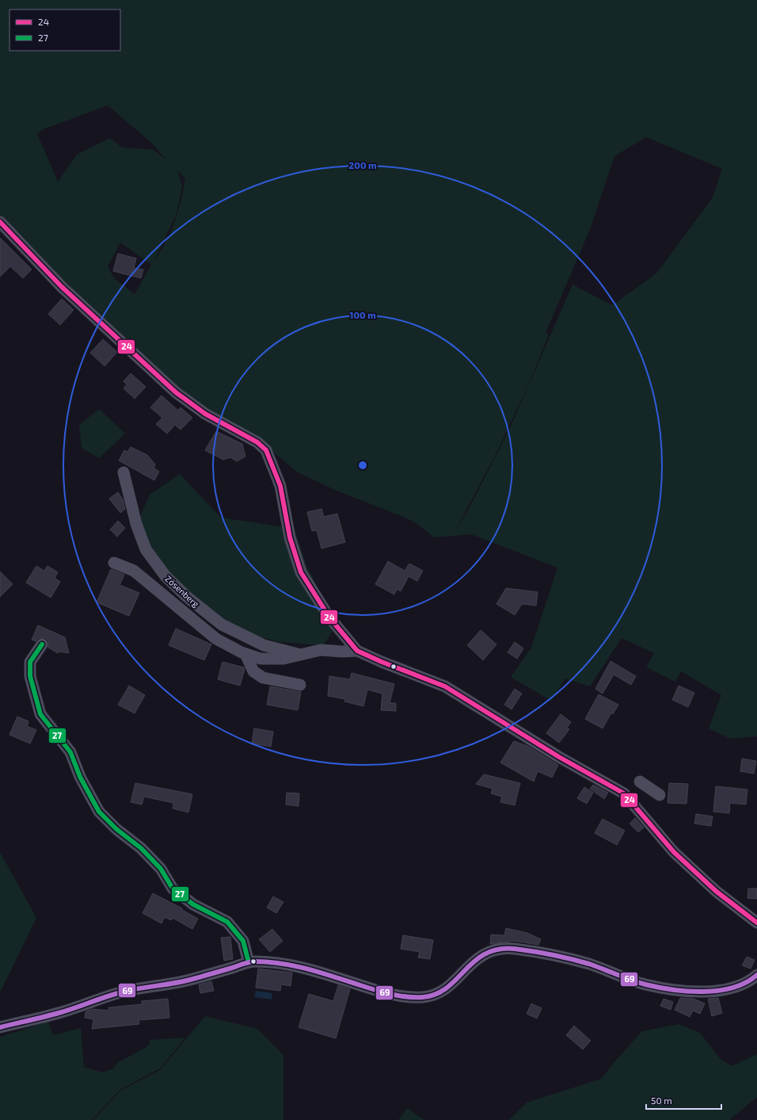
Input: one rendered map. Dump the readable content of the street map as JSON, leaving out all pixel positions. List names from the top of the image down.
{
  "streets": {
    "street": ["Zösenberg"]
  },
  "lines": ["transit line 24", "transit line 27", "transit line 69"],
  "legend": ["24", "27"],
  "scale_bar": "50 m",
  "rings": ["200 m", "100 m"]
}
